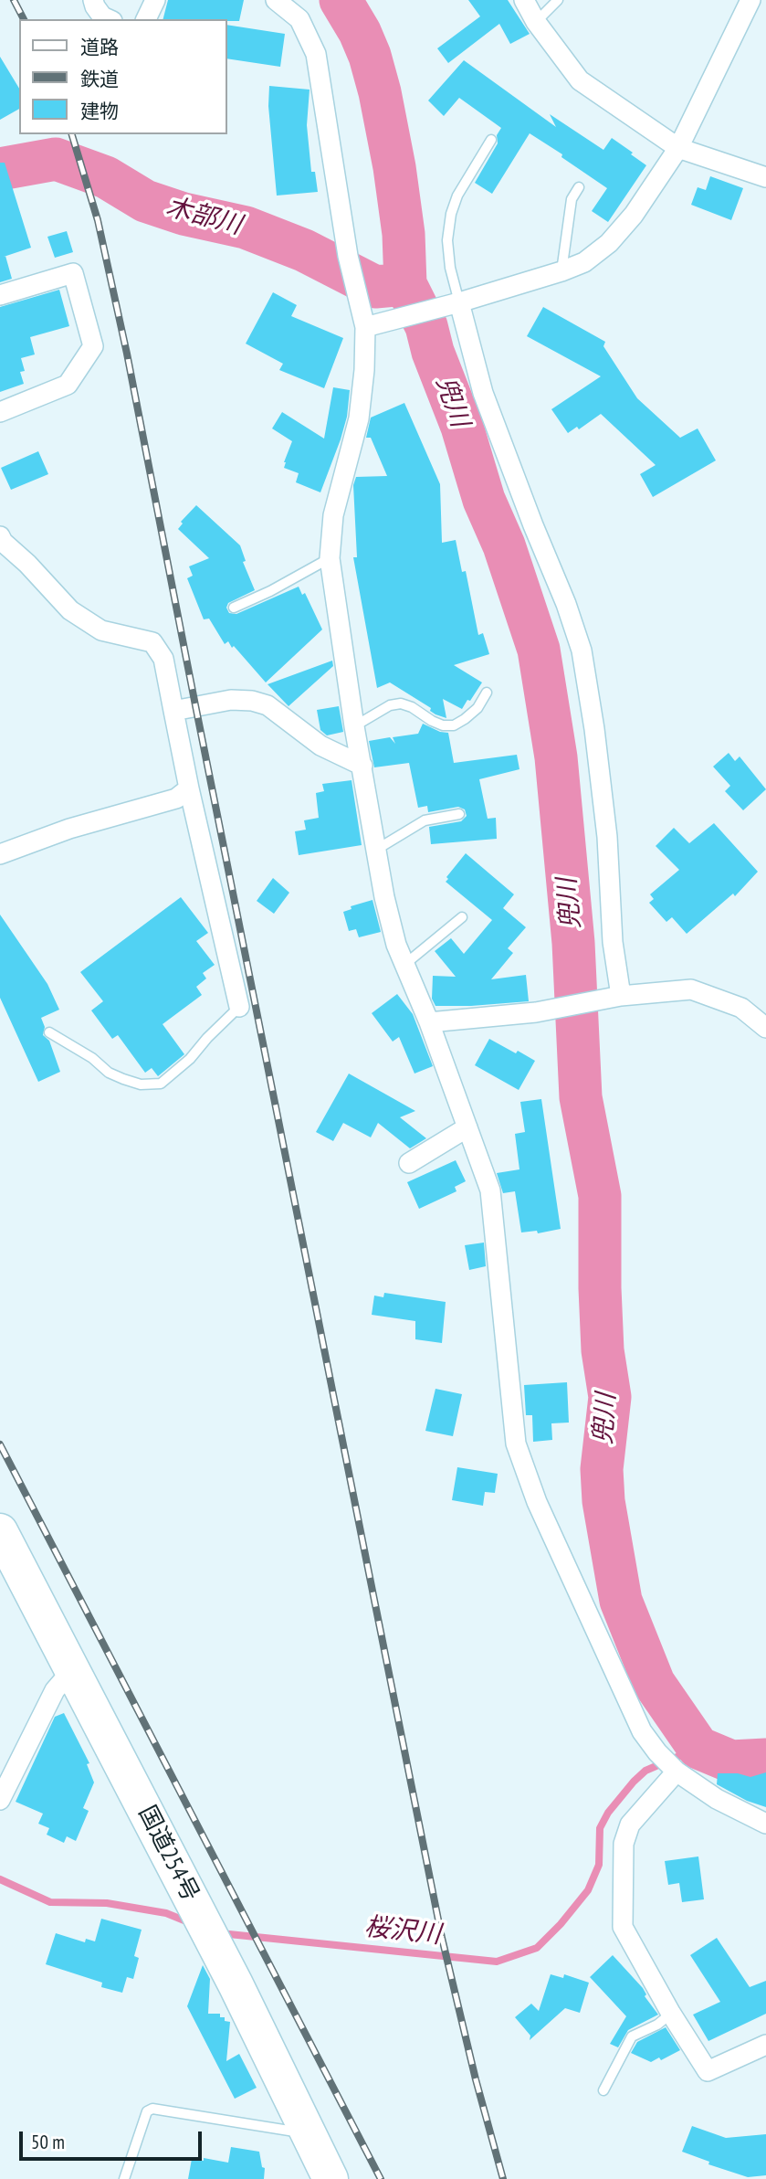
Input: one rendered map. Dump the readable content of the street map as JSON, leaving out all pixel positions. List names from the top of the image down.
{
  "streets": {
    "highway": ["国道254号"]
  },
  "water": ["木部川", "兜川", "桜沢川"],
  "legend": ["道路", "鉄道", "建物"],
  "scale_bar": "50 m"
}
